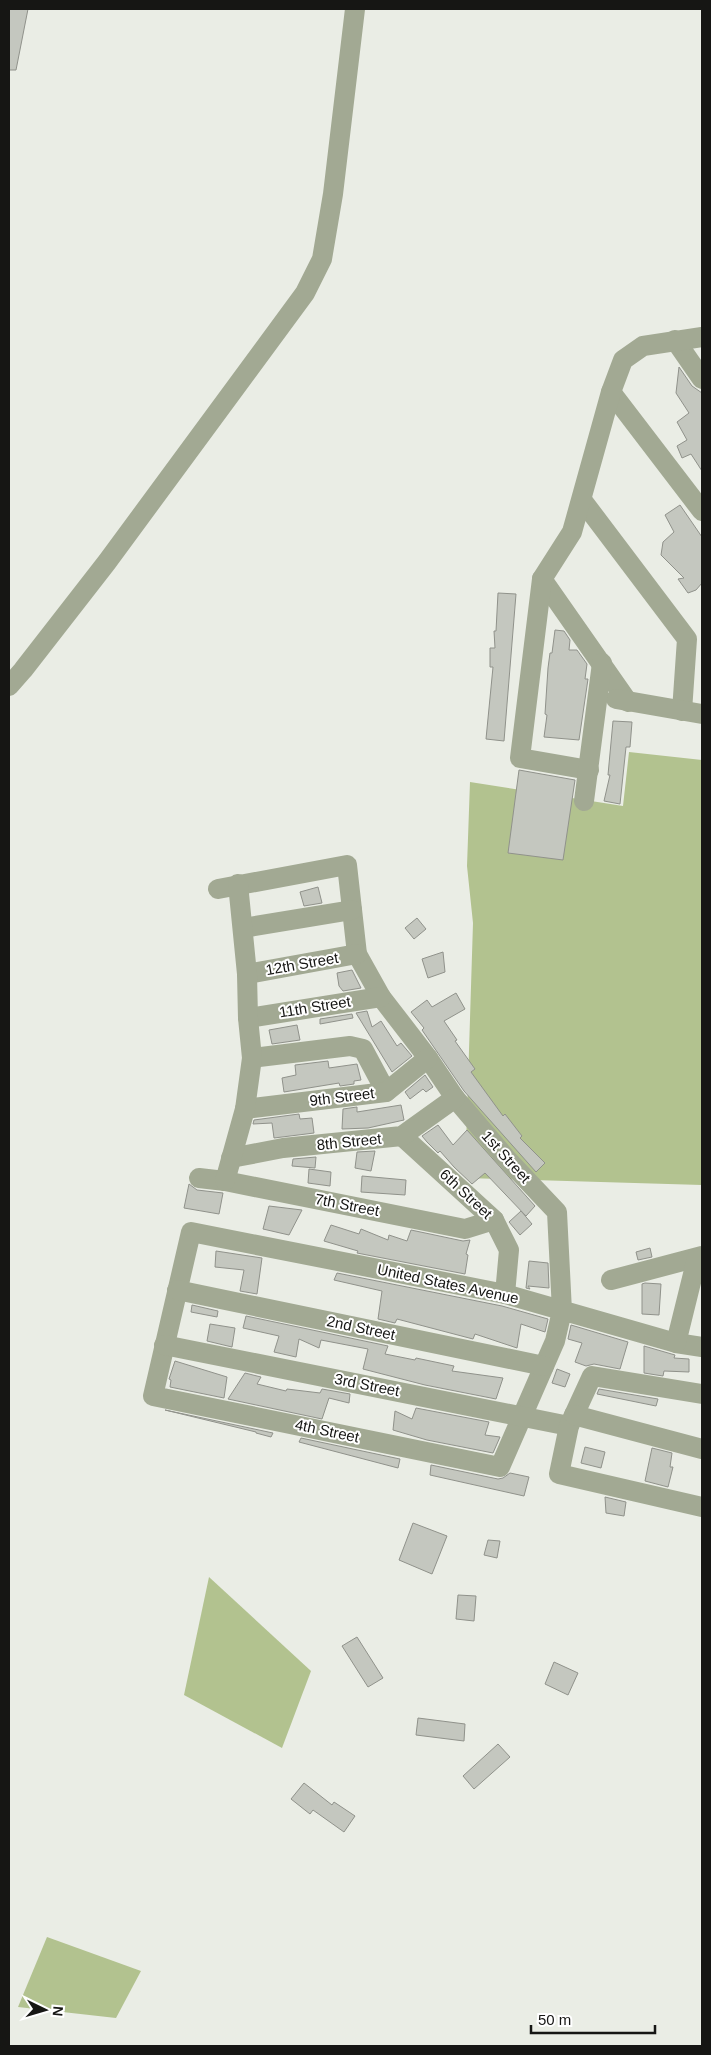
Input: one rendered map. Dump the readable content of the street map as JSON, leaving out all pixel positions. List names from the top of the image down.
{
  "streets": {
    "street": [
      "12th Street",
      "11th Street",
      "9th Street",
      "8th Street",
      "1st Street",
      "6th Street",
      "7th Street",
      "United States Avenue",
      "2nd Street",
      "3rd Street",
      "4th Street"
    ]
  },
  "crossings": [
    ["12th Street", "1st Street"],
    ["11th Street", "1st Street"],
    ["9th Street", "1st Street"],
    ["8th Street", "1st Street"],
    ["8th Street", "6th Street"],
    ["1st Street", "United States Avenue"],
    ["1st Street", "2nd Street"],
    ["1st Street", "3rd Street"],
    ["1st Street", "4th Street"],
    ["6th Street", "7th Street"],
    ["6th Street", "United States Avenue"],
    ["United States Avenue", "2nd Street"],
    ["3rd Street", "4th Street"]
  ],
  "scale_bar": "50 m",
  "north": "right"
}
